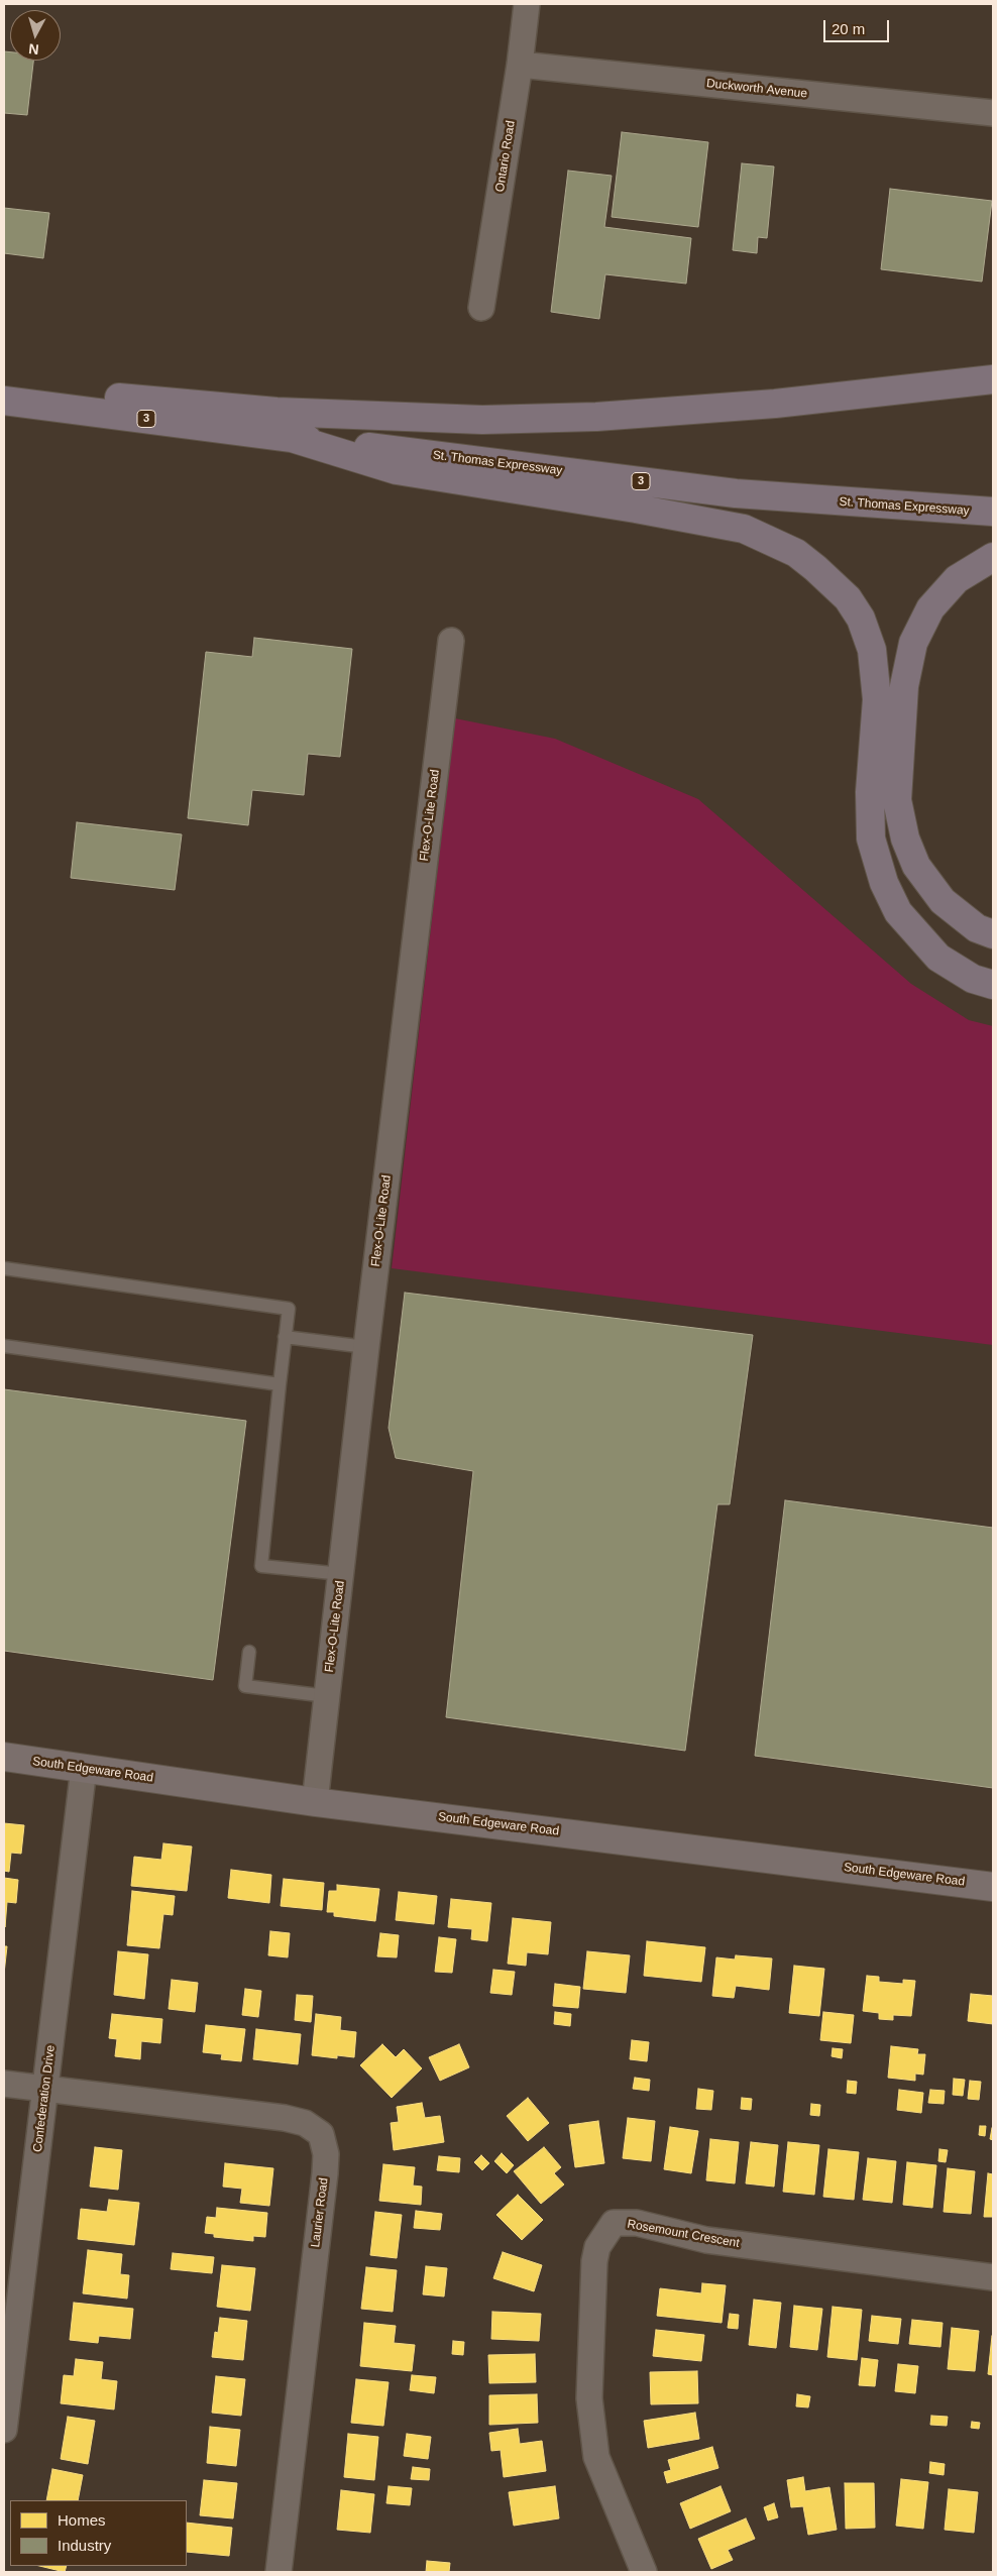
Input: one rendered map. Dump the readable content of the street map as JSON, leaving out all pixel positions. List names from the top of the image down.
{
  "streets": {
    "highway": ["3", "St. Thomas Expressway"],
    "main road": ["South Edgeware Road"],
    "street": [
      "Duckworth Avenue",
      "Ontario Road",
      "Flex-O-Lite Road",
      "Confederation Drive",
      "Laurier Road",
      "Rosemount Crescent"
    ]
  },
  "crossings": [
    ["Duckworth Avenue", "Ontario Road"],
    ["Flex-O-Lite Road", "South Edgeware Road"],
    ["South Edgeware Road", "Confederation Drive"],
    ["Confederation Drive", "Laurier Road"]
  ],
  "legend": ["Homes", "Industry"],
  "scale_bar": "20 m",
  "north": "bottom"
}
